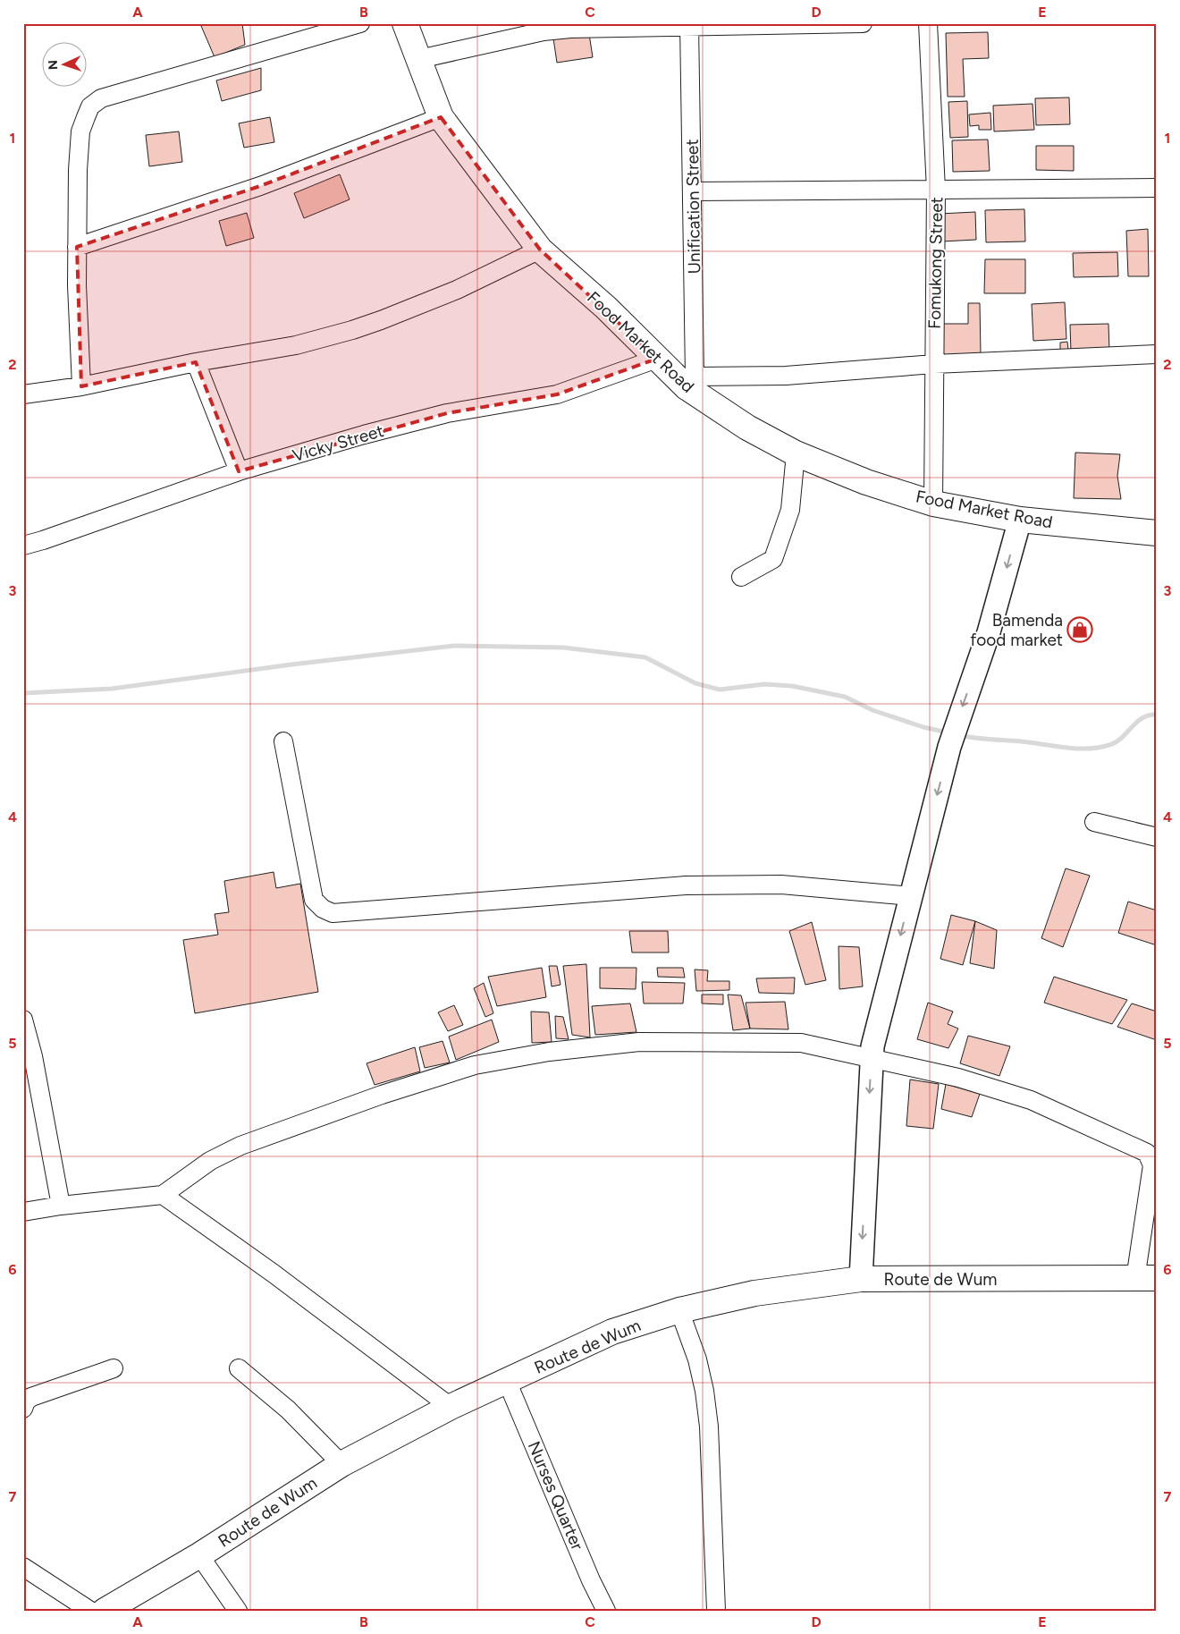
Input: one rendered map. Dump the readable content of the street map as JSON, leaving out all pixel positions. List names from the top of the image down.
{
  "streets": {
    "highway": ["Food Market Road", "Route de Wum"],
    "street": [
      "Unification Street",
      "Fomukong Street",
      "Vicky Street",
      "Nurses Quarter"
    ]
  },
  "crossings": [
    ["Unification Street", "Food Market Road"],
    ["Fomukong Street", "Food Market Road"],
    ["Food Market Road", "Vicky Street"],
    ["Route de Wum", "Nurses Quarter"]
  ],
  "places": {
    "shop": ["Bamenda food market"]
  },
  "north": "left",
  "grid": {
    "columns": [
      "A",
      "B",
      "C",
      "D",
      "E"
    ],
    "rows": [
      "1",
      "2",
      "3",
      "4",
      "5",
      "6",
      "7"
    ]
  }
}
